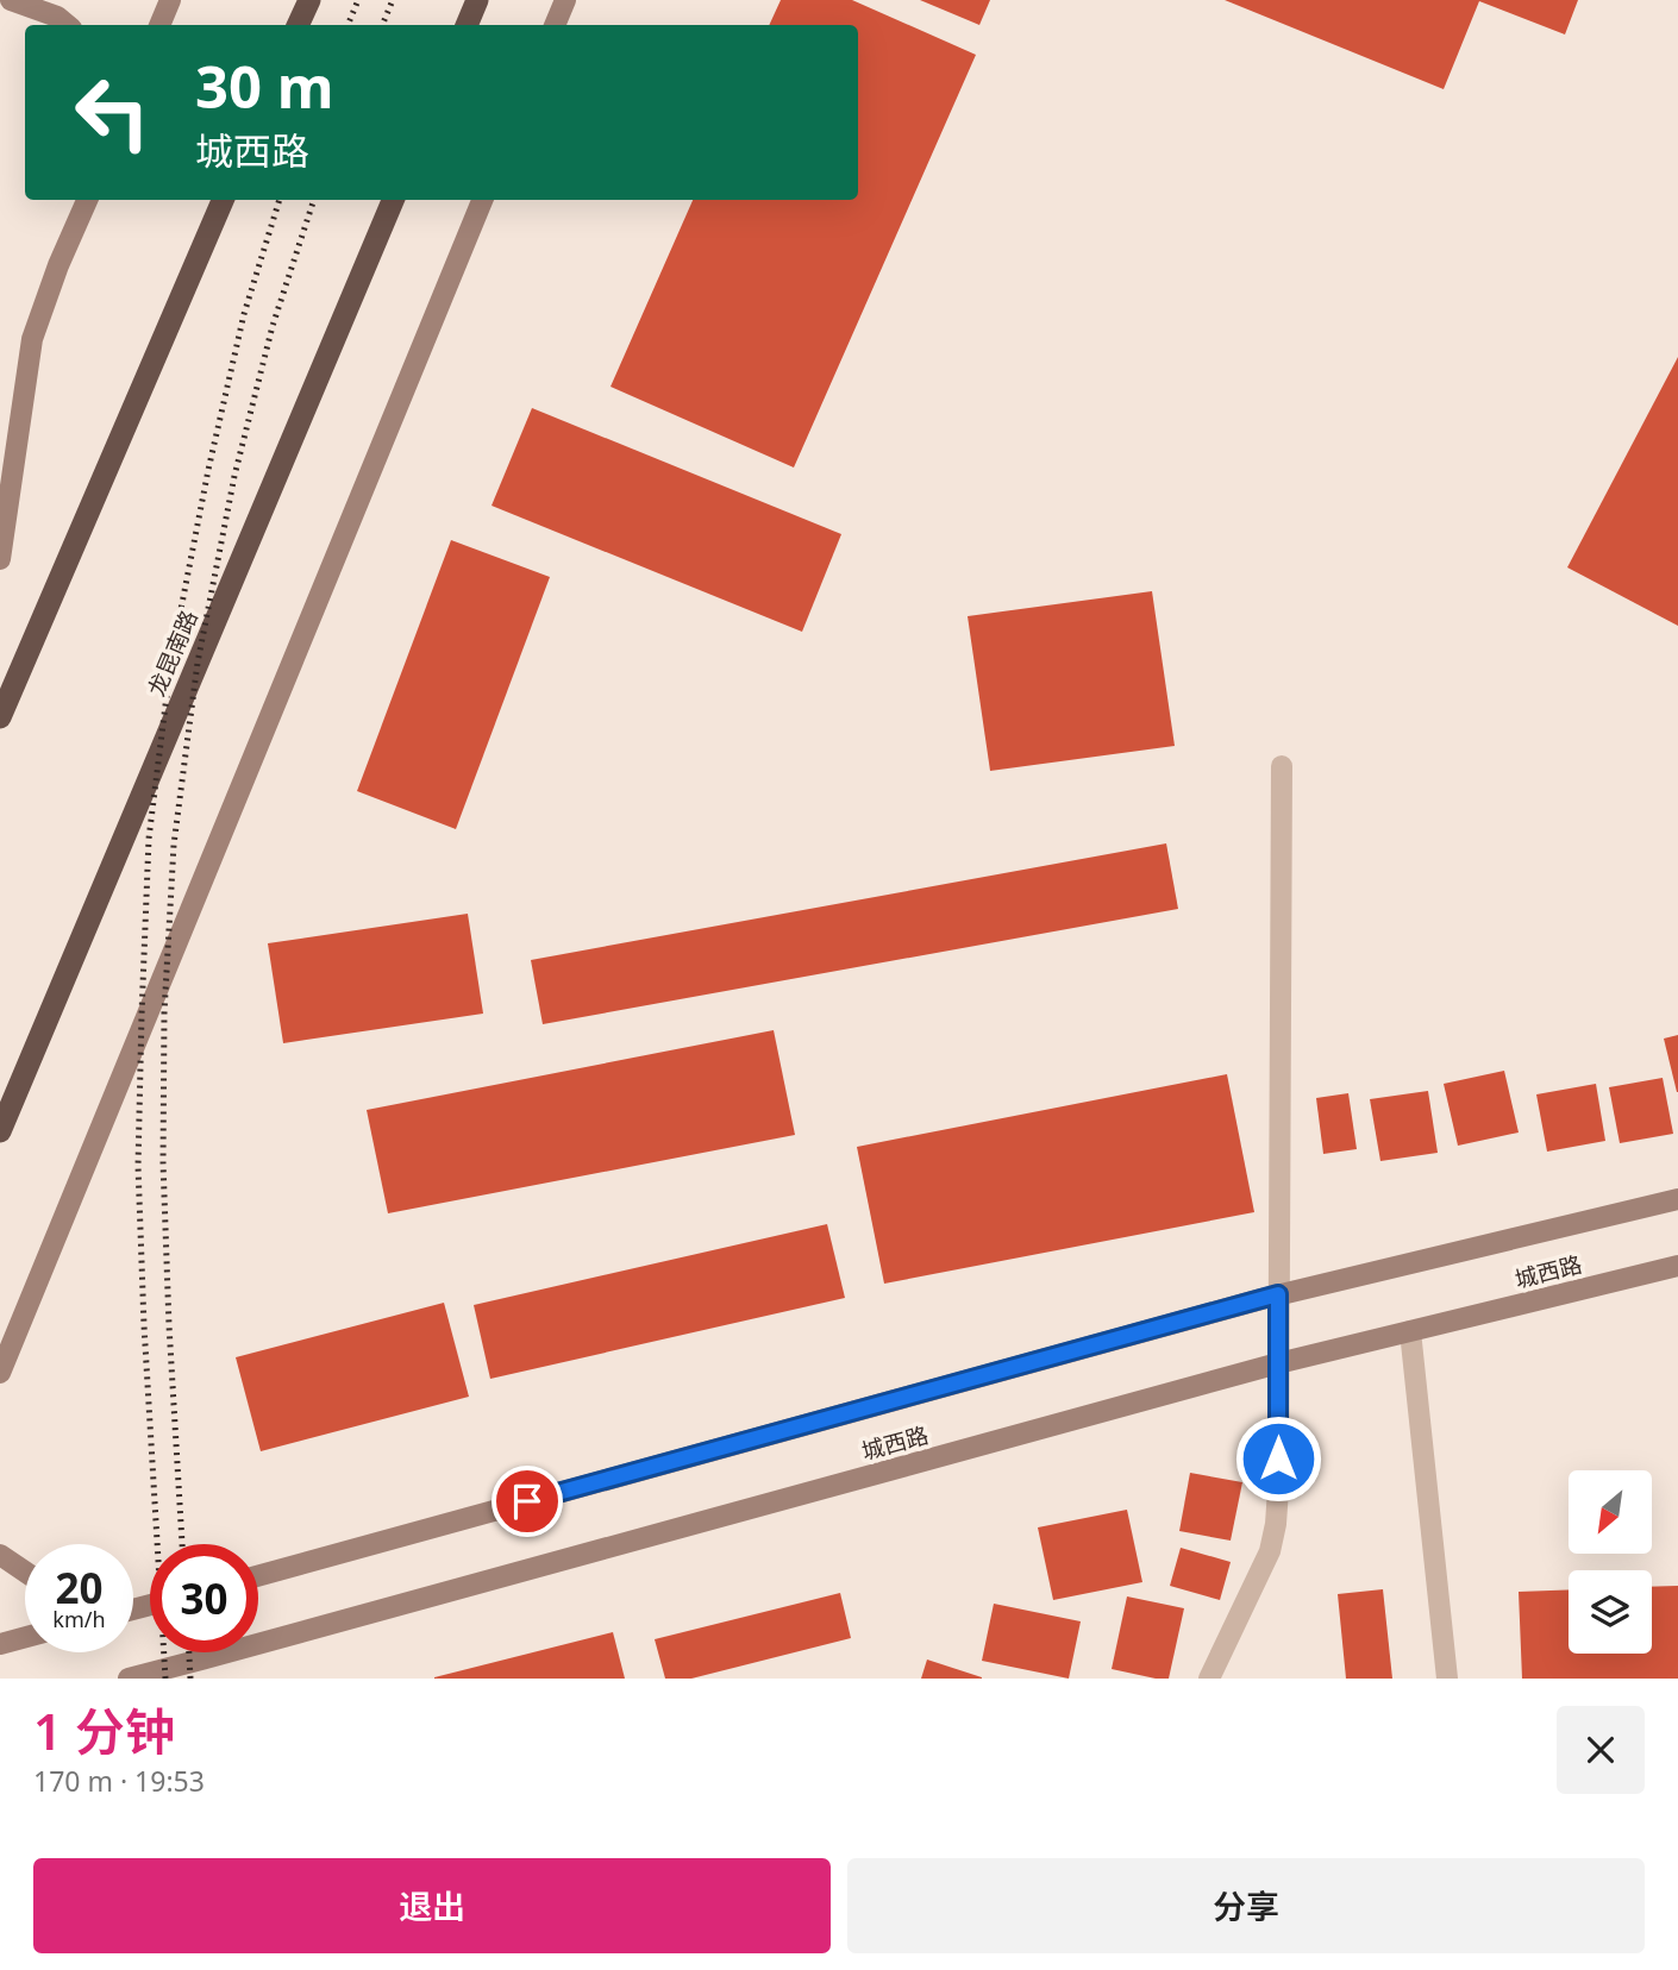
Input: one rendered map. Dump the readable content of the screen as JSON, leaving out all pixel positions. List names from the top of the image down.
{
  "streets": {
    "highway": ["龙昆南路"],
    "main road": ["城西路"]
  },
  "north": "bottom left",
  "page": {
    "turn": ["30 m", "城西路"],
    "speed": "20 km/h",
    "limit": "30",
    "heading": ["1 分钟", "170 m · 19:53"],
    "buttons": ["退出", "分享"]
  }
}
